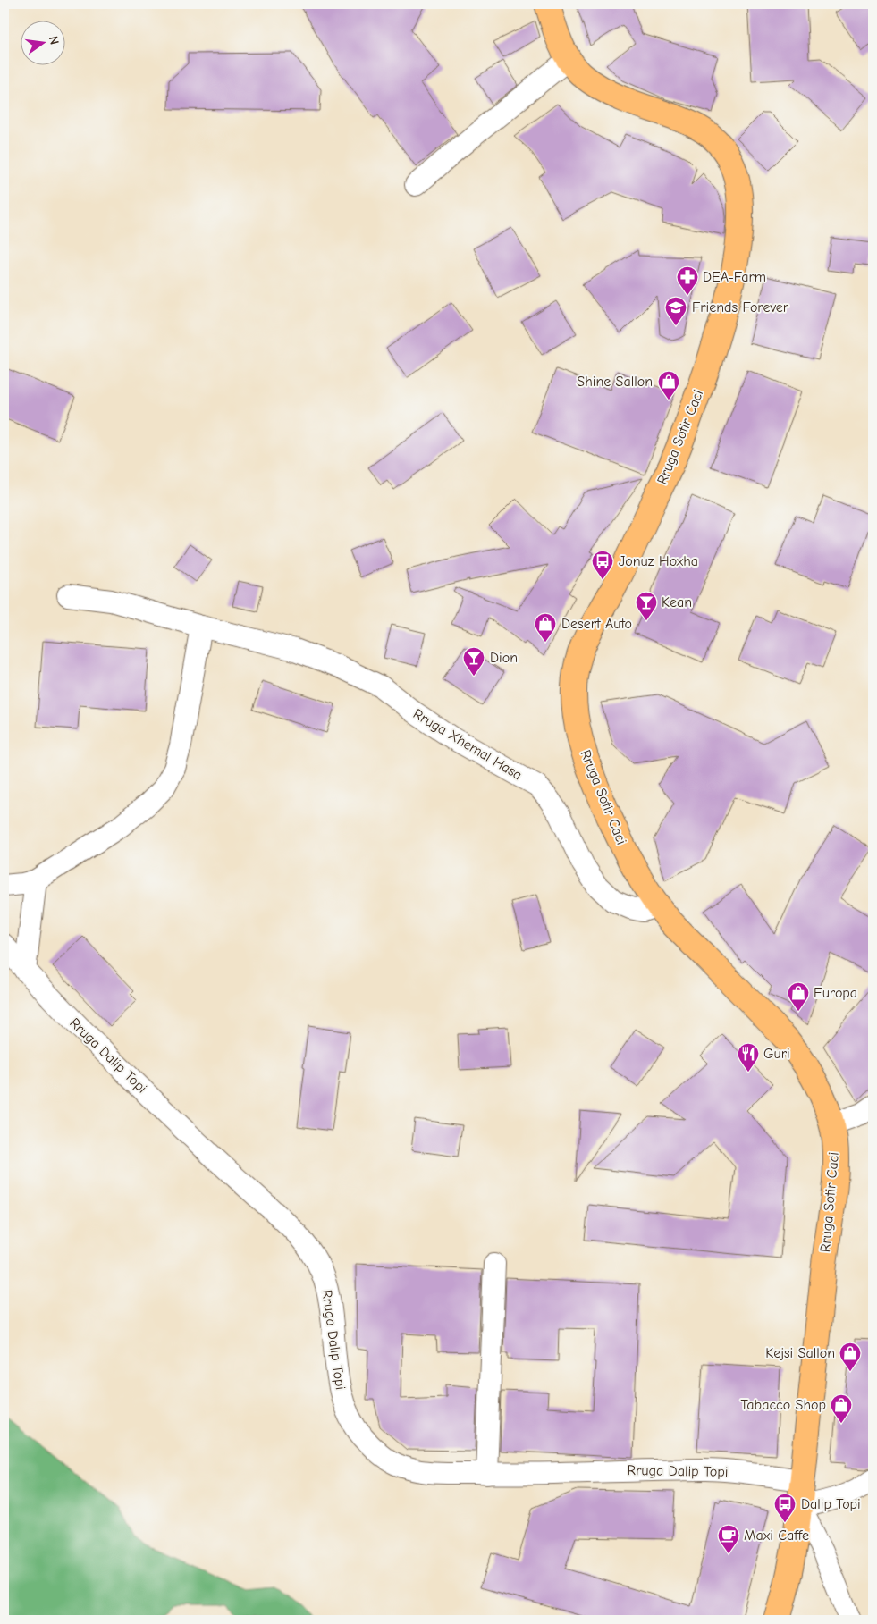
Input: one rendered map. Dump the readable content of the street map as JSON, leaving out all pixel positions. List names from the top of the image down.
{
  "streets": {
    "main road": ["Rruga Sotir Caci"],
    "street": ["Rruga Xhemal Hasa", "Rruga Dalip Topi"]
  },
  "crossings": [
    ["Rruga Sotir Caci", "Rruga Xhemal Hasa"],
    ["Rruga Sotir Caci", "Rruga Dalip Topi"]
  ],
  "places": {
    "pharmacy": ["DEA-Farm"],
    "school or university": ["Friends Forever"],
    "shop": [
      "Shine Sallon",
      "Desert Auto",
      "Europa",
      "Kejsi Sallon",
      "Tabacco Shop"
    ],
    "bus stop": ["Jonuz Hoxha", "Dalip Topi"],
    "bar": ["Kean", "Dion"],
    "restaurant": ["Guri"],
    "cafe": ["Maxi Caffe"]
  },
  "north": "right"
}
